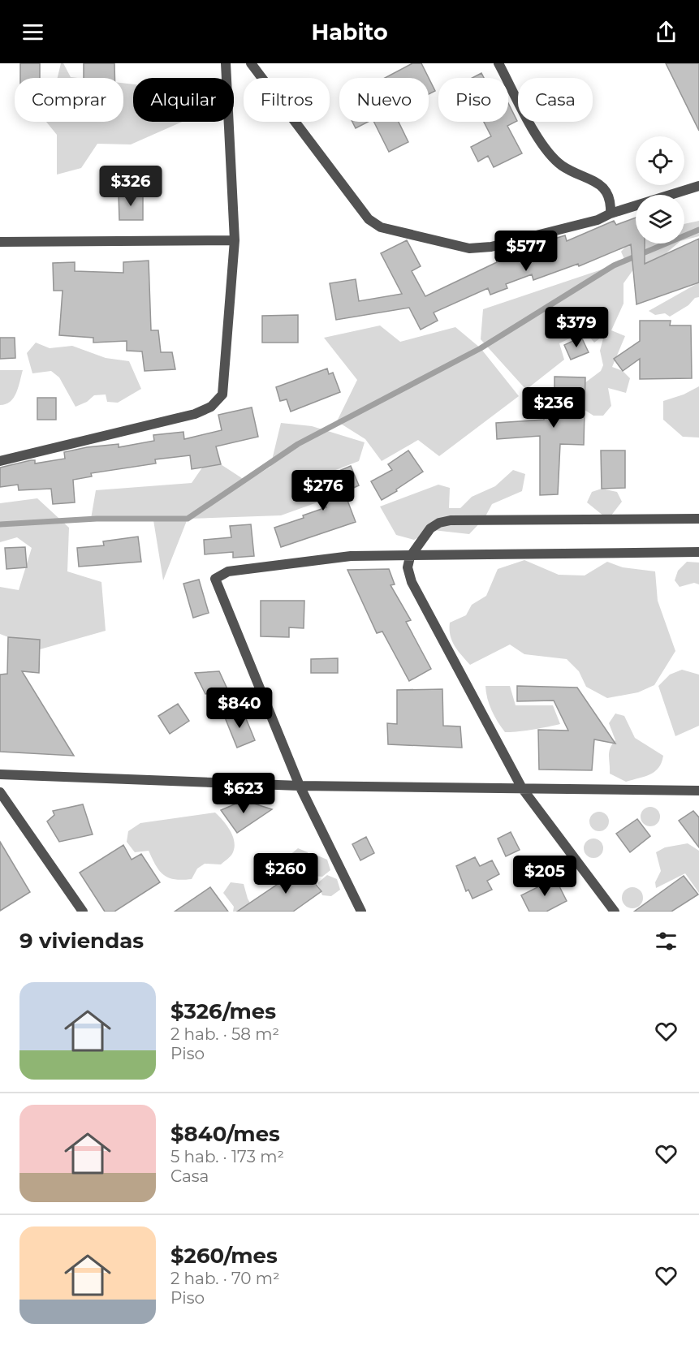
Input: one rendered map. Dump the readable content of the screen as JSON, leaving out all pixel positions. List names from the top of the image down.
{
  "page": {
    "header": "Habito",
    "chip": [
      "Comprar",
      "Alquilar",
      "Filtros",
      "Nuevo",
      "Piso",
      "Casa"
    ],
    "price": [
      "$326",
      "$577",
      "$379",
      "$236",
      "$276",
      "$840",
      "$623",
      "$260",
      "$205"
    ],
    "heading": "9 viviendas",
    "list": [
      {
        "name": "$326/mes",
        "note": "2 hab. · 58 m² · Piso"
      },
      {
        "name": "$840/mes",
        "note": "5 hab. · 173 m² · Casa"
      },
      {
        "name": "$260/mes",
        "note": "2 hab. · 70 m² · Piso"
      }
    ]
  }
}
